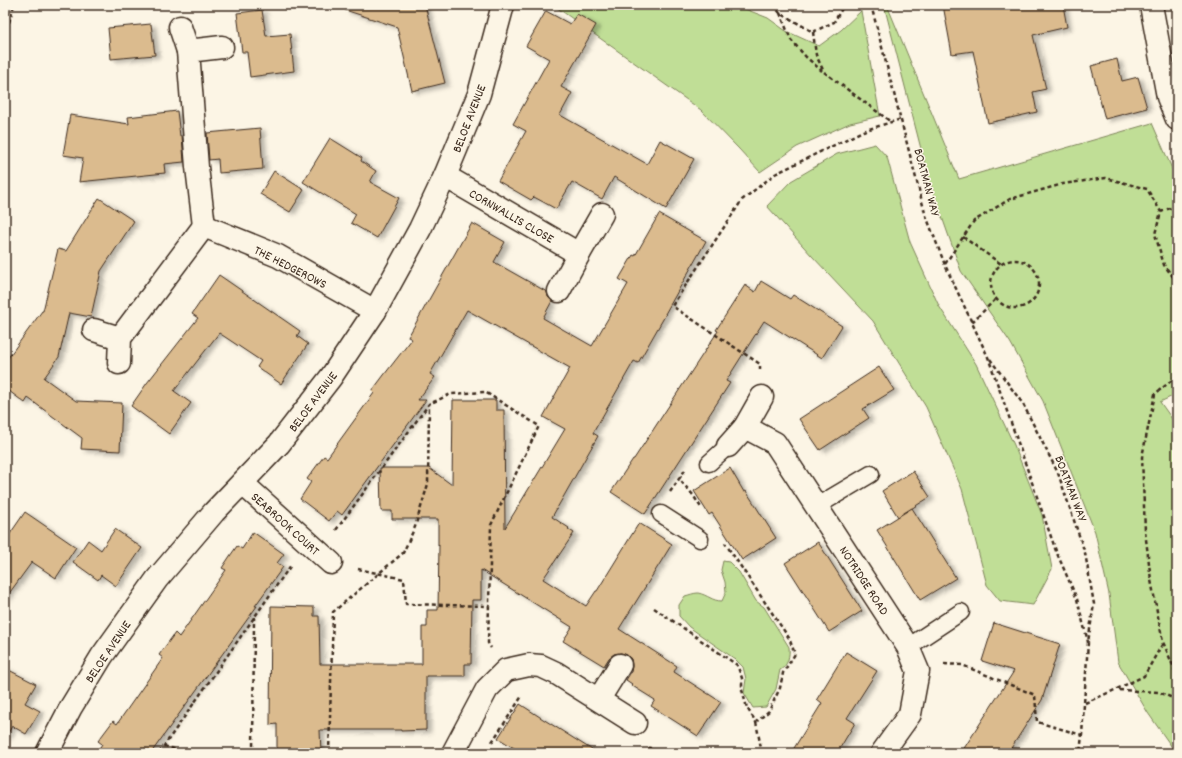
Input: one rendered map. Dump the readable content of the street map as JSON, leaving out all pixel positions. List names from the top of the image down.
{
  "streets": {
    "street": [
      "BELOE AVENUE",
      "CORNWALLIS CLOSE",
      "THE HEDGEROWS",
      "SEABROOK COURT",
      "NOTRIDGE ROAD"
    ],
    "path": ["BOATMAN WAY"]
  },
  "crossings": [
    ["BELOE AVENUE", "CORNWALLIS CLOSE"],
    ["BELOE AVENUE", "THE HEDGEROWS"],
    ["BELOE AVENUE", "SEABROOK COURT"]
  ]
}
